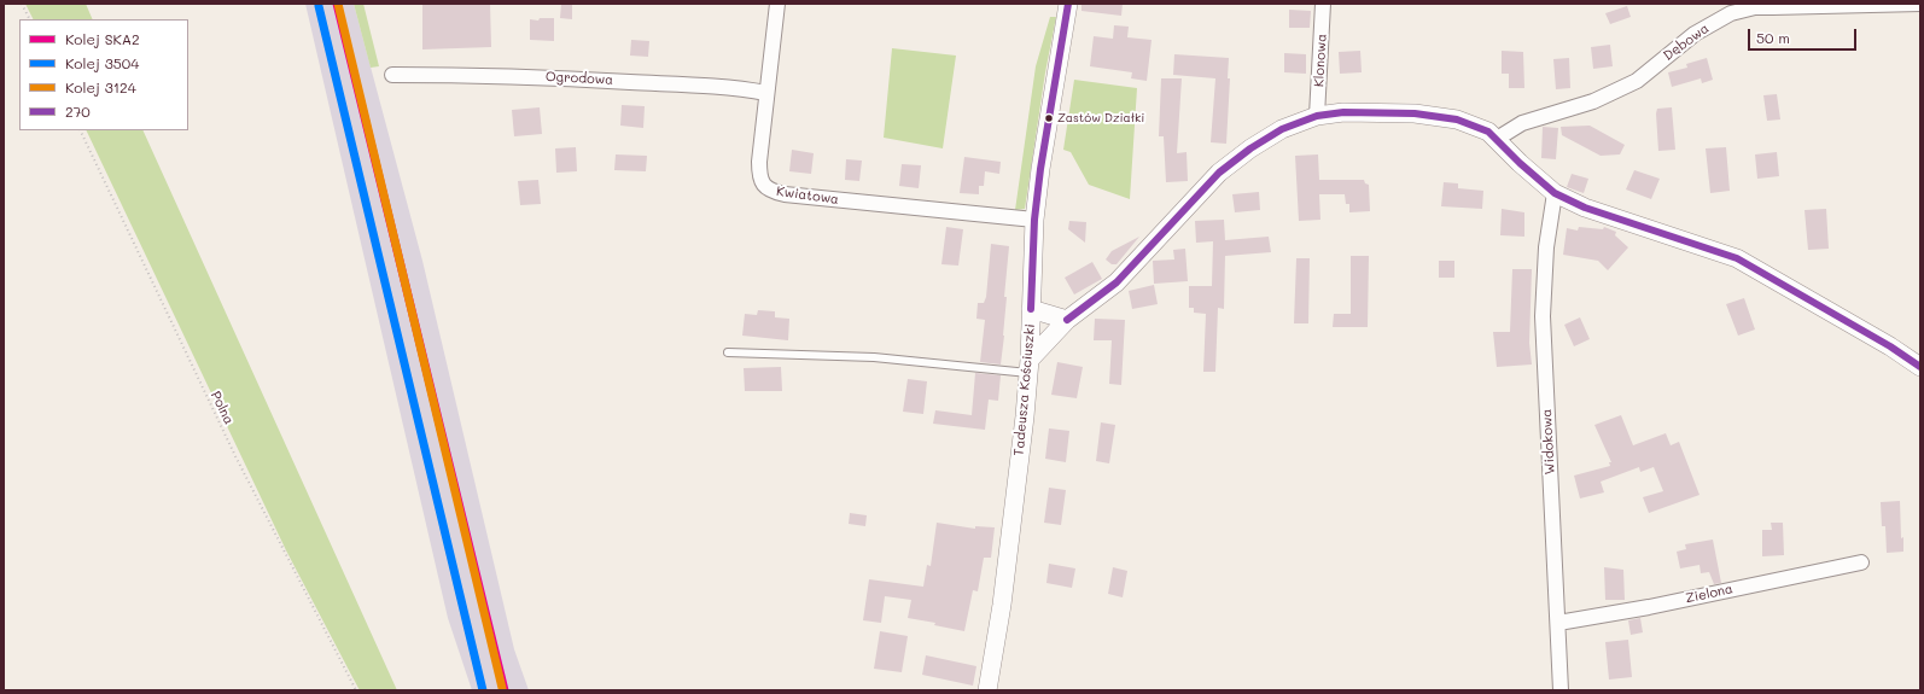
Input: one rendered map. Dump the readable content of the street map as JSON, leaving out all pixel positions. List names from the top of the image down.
{
  "streets": {
    "street": [
      "Dębowa",
      "Klonowa",
      "Ogrodowa",
      "Kwiatowa",
      "Tadeusza Kościuszki",
      "Widokowa",
      "Zielona"
    ],
    "path": ["Polna"]
  },
  "crossings": [
    ["Ogrodowa", "Kwiatowa"],
    ["Kwiatowa", "Tadeusza Kościuszki"],
    ["Widokowa", "Zielona"]
  ],
  "places": ["Zastów Działki"],
  "lines": [
    "rail line SKA2",
    "rail line 3124",
    "transit line 270",
    "rail line 3504"
  ],
  "legend": [
    "Kolej SKA2",
    "Kolej 3504",
    "Kolej 3124",
    "270"
  ],
  "scale_bar": "50 m"
}
